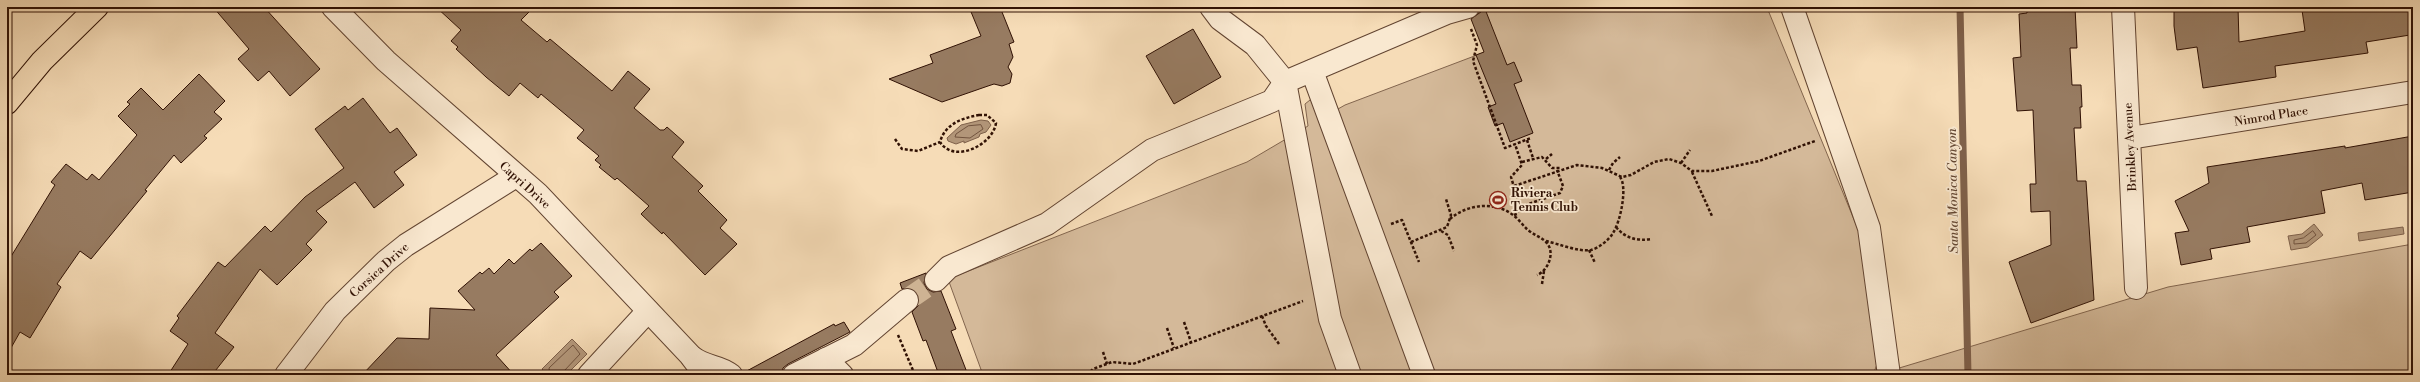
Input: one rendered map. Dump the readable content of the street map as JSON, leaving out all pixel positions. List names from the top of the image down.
{
  "streets": {
    "street": [
      "Nimrod Place",
      "Brinkley Avenue",
      "Capri Drive",
      "Corsica Drive"
    ]
  },
  "crossings": [
    ["Nimrod Place", "Brinkley Avenue"],
    ["Capri Drive", "Corsica Drive"]
  ],
  "water": ["Santa Monica Canyon"],
  "places": {
    "sports": ["Riviera Tennis Club"]
  }
}
